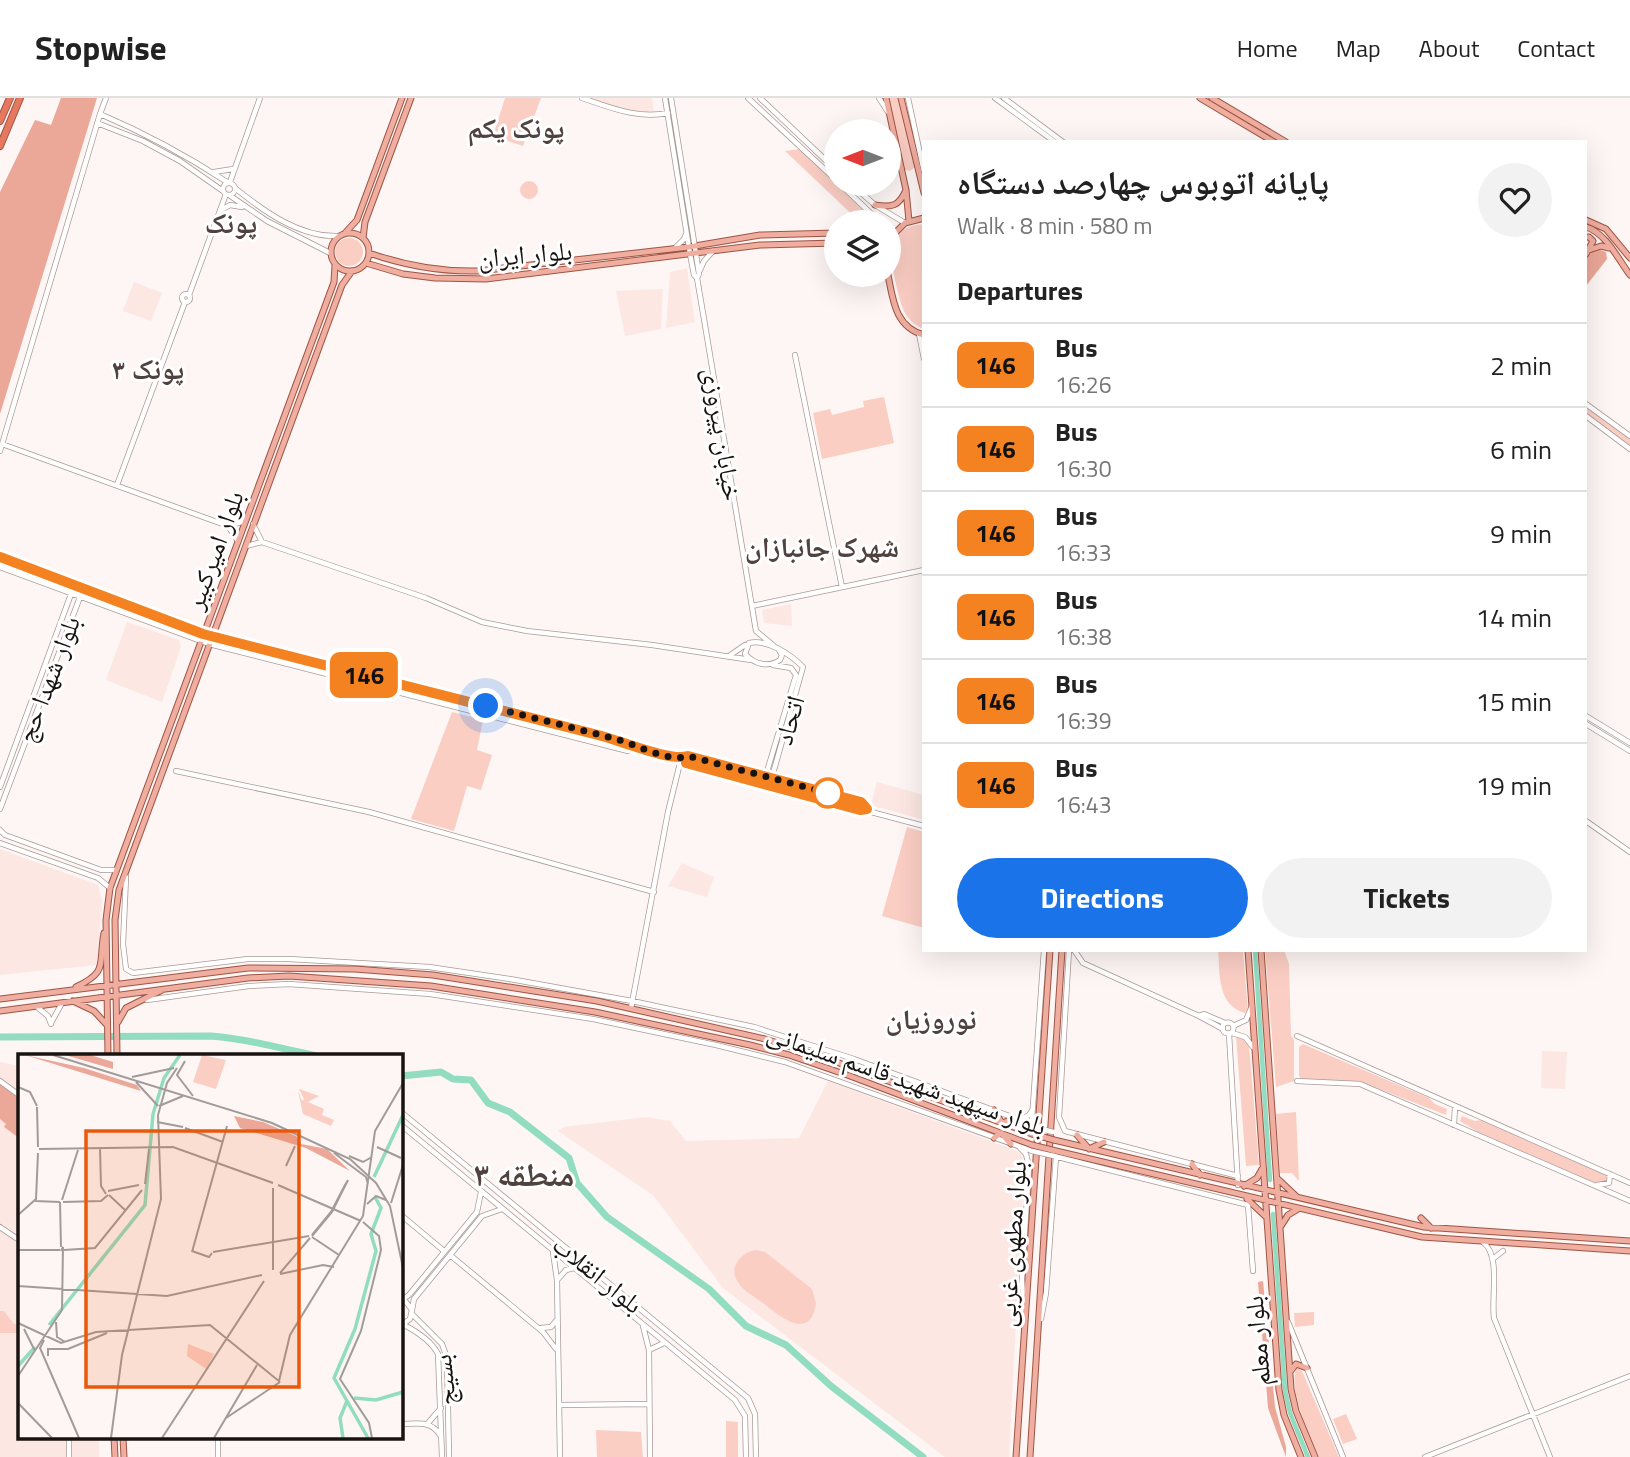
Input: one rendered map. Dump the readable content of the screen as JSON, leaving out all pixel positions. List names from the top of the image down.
{
  "streets": {
    "main road": [
      "بلوار ایران",
      "بلوار امیرکبیر",
      "بلوار سپهبد شهید قاسم سلیمانی",
      "بلوار مطهری غربی",
      "بلوار معلم"
    ],
    "street": [
      "خیابان پیروزی",
      "بلوار شهدا حج",
      "اتحاد",
      "بلوار انقلاب",
      "بسیج"
    ]
  },
  "crossings": [
    ["بلوار ایران", "خیابان پیروزی"],
    ["بلوار ایران", "بلوار امیرکبیر"],
    ["بلوار امیرکبیر", "بلوار سپهبد شهید قاسم سلیمانی"],
    ["بلوار سپهبد شهید قاسم سلیمانی", "بلوار معلم"]
  ],
  "districts": [
    "پونک یکم",
    "پونک",
    "پونک ۳",
    "شهرک جانبازان",
    "نوروزیان",
    "منطقه ۳"
  ],
  "lines": ["bus line 146"],
  "north": "left",
  "page": {
    "header": "Stopwise",
    "nav": [
      "Home",
      "Map",
      "About",
      "Contact"
    ],
    "on_map": "146",
    "heading": [
      ["پایانه اتوبوس چهارصد دستگاه", "Walk · 8 min · 580 m"],
      "Departures"
    ],
    "list": [
      {
        "mark": "146",
        "name": "Bus",
        "note": "16:26",
        "value": "2 min"
      },
      {
        "mark": "146",
        "name": "Bus",
        "note": "16:30",
        "value": "6 min"
      },
      {
        "mark": "146",
        "name": "Bus",
        "note": "16:33",
        "value": "9 min"
      },
      {
        "mark": "146",
        "name": "Bus",
        "note": "16:38",
        "value": "14 min"
      },
      {
        "mark": "146",
        "name": "Bus",
        "note": "16:39",
        "value": "15 min"
      },
      {
        "mark": "146",
        "name": "Bus",
        "note": "16:43",
        "value": "19 min"
      }
    ],
    "buttons": ["Directions", "Tickets"]
  }
}
